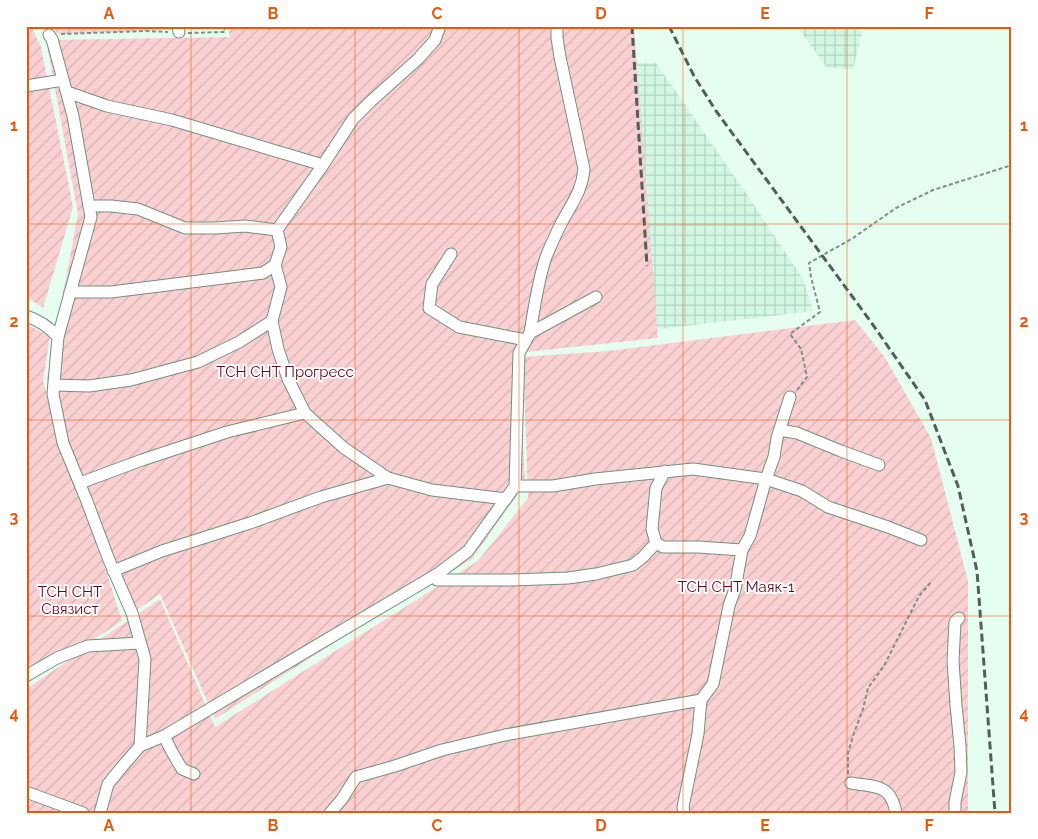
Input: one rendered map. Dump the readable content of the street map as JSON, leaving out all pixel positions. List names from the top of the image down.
{
  "parks": ["ТСН СНТ Прогресс", "ТСН СНТ Маяк-1", "ТСН СНТ Связист"],
  "grid": {
    "columns": [
      "A",
      "B",
      "C",
      "D",
      "E",
      "F"
    ],
    "rows": [
      "1",
      "2",
      "3",
      "4"
    ]
  }
}
